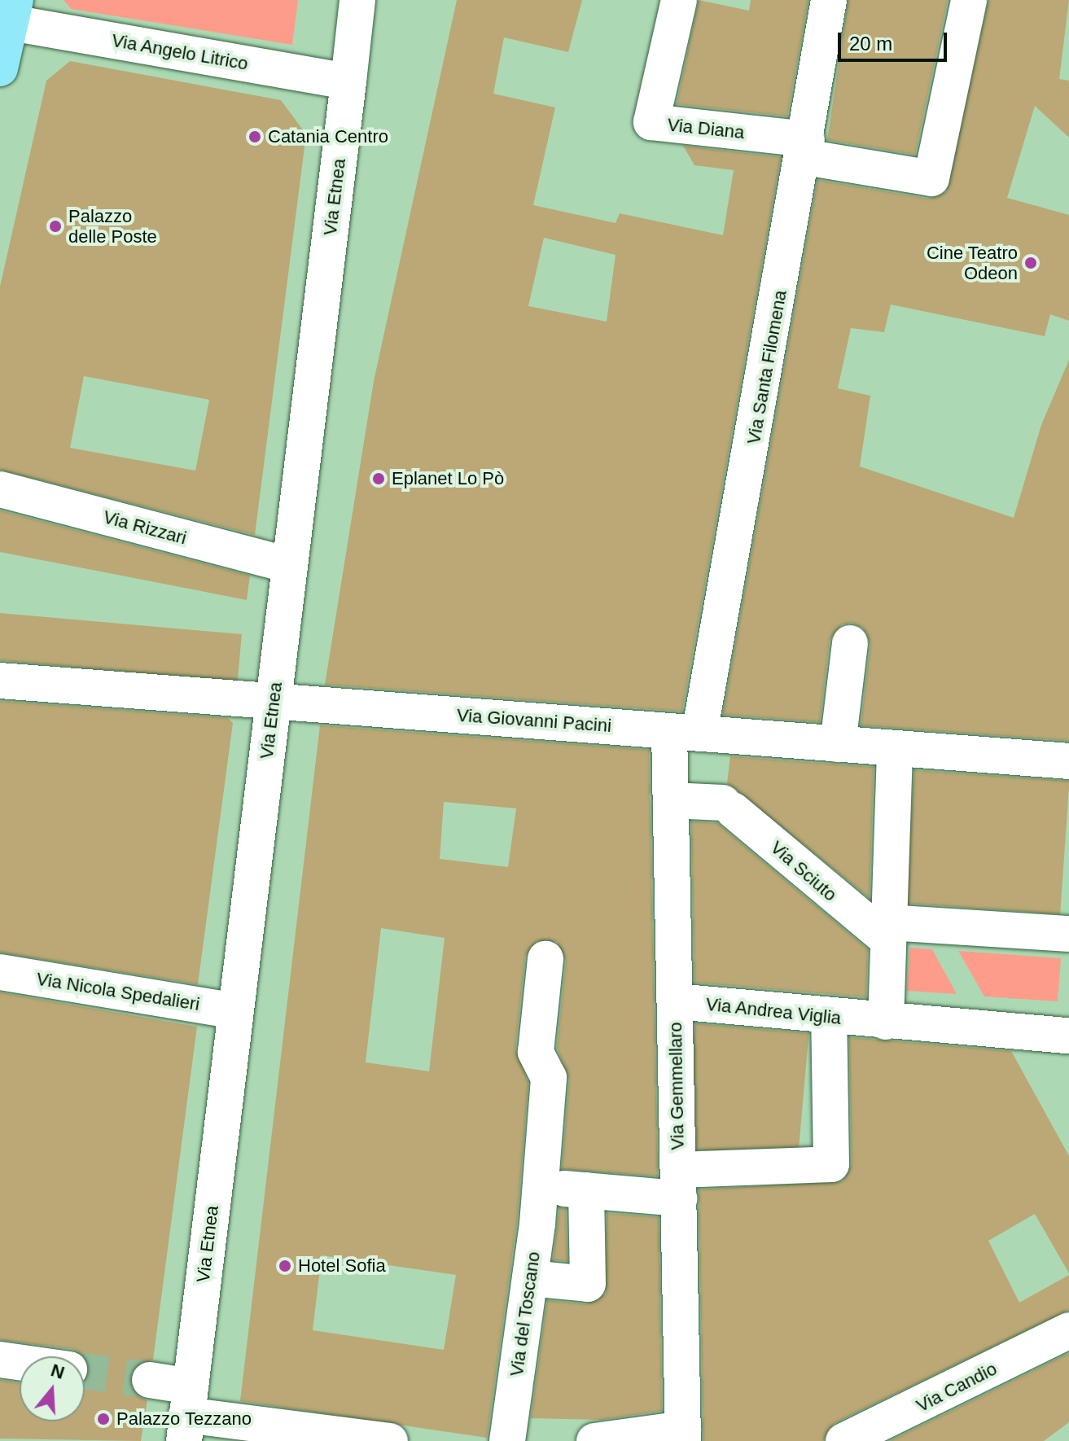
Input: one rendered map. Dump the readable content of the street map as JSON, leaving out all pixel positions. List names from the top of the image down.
{
  "streets": {
    "street": [
      "Via Angelo Litrico",
      "Via Diana",
      "Via Etnea",
      "Via Santa Filomena",
      "Via Rizzari",
      "Via Giovanni Pacini",
      "Via Sciuto",
      "Via Nicola Spedalieri",
      "Via Andrea Viglia",
      "Via Gemmellaro",
      "Via del Toscano",
      "Via Candio"
    ]
  },
  "crossings": [
    ["Via Angelo Litrico", "Via Etnea"],
    ["Via Diana", "Via Santa Filomena"],
    ["Via Etnea", "Via Rizzari"],
    ["Via Etnea", "Via Giovanni Pacini"],
    ["Via Etnea", "Via Nicola Spedalieri"],
    ["Via Santa Filomena", "Via Giovanni Pacini"],
    ["Via Santa Filomena", "Via Gemmellaro"],
    ["Via Giovanni Pacini", "Via Gemmellaro"],
    ["Via Sciuto", "Via Gemmellaro"],
    ["Via Andrea Viglia", "Via Gemmellaro"]
  ],
  "places": [
    "Catania Centro",
    "Palazzo delle Poste",
    "Cine Teatro Odeon",
    "Eplanet Lo Pò",
    "Hotel Sofia",
    "Palazzo Tezzano"
  ],
  "scale_bar": "20 m",
  "north": "top"
}
